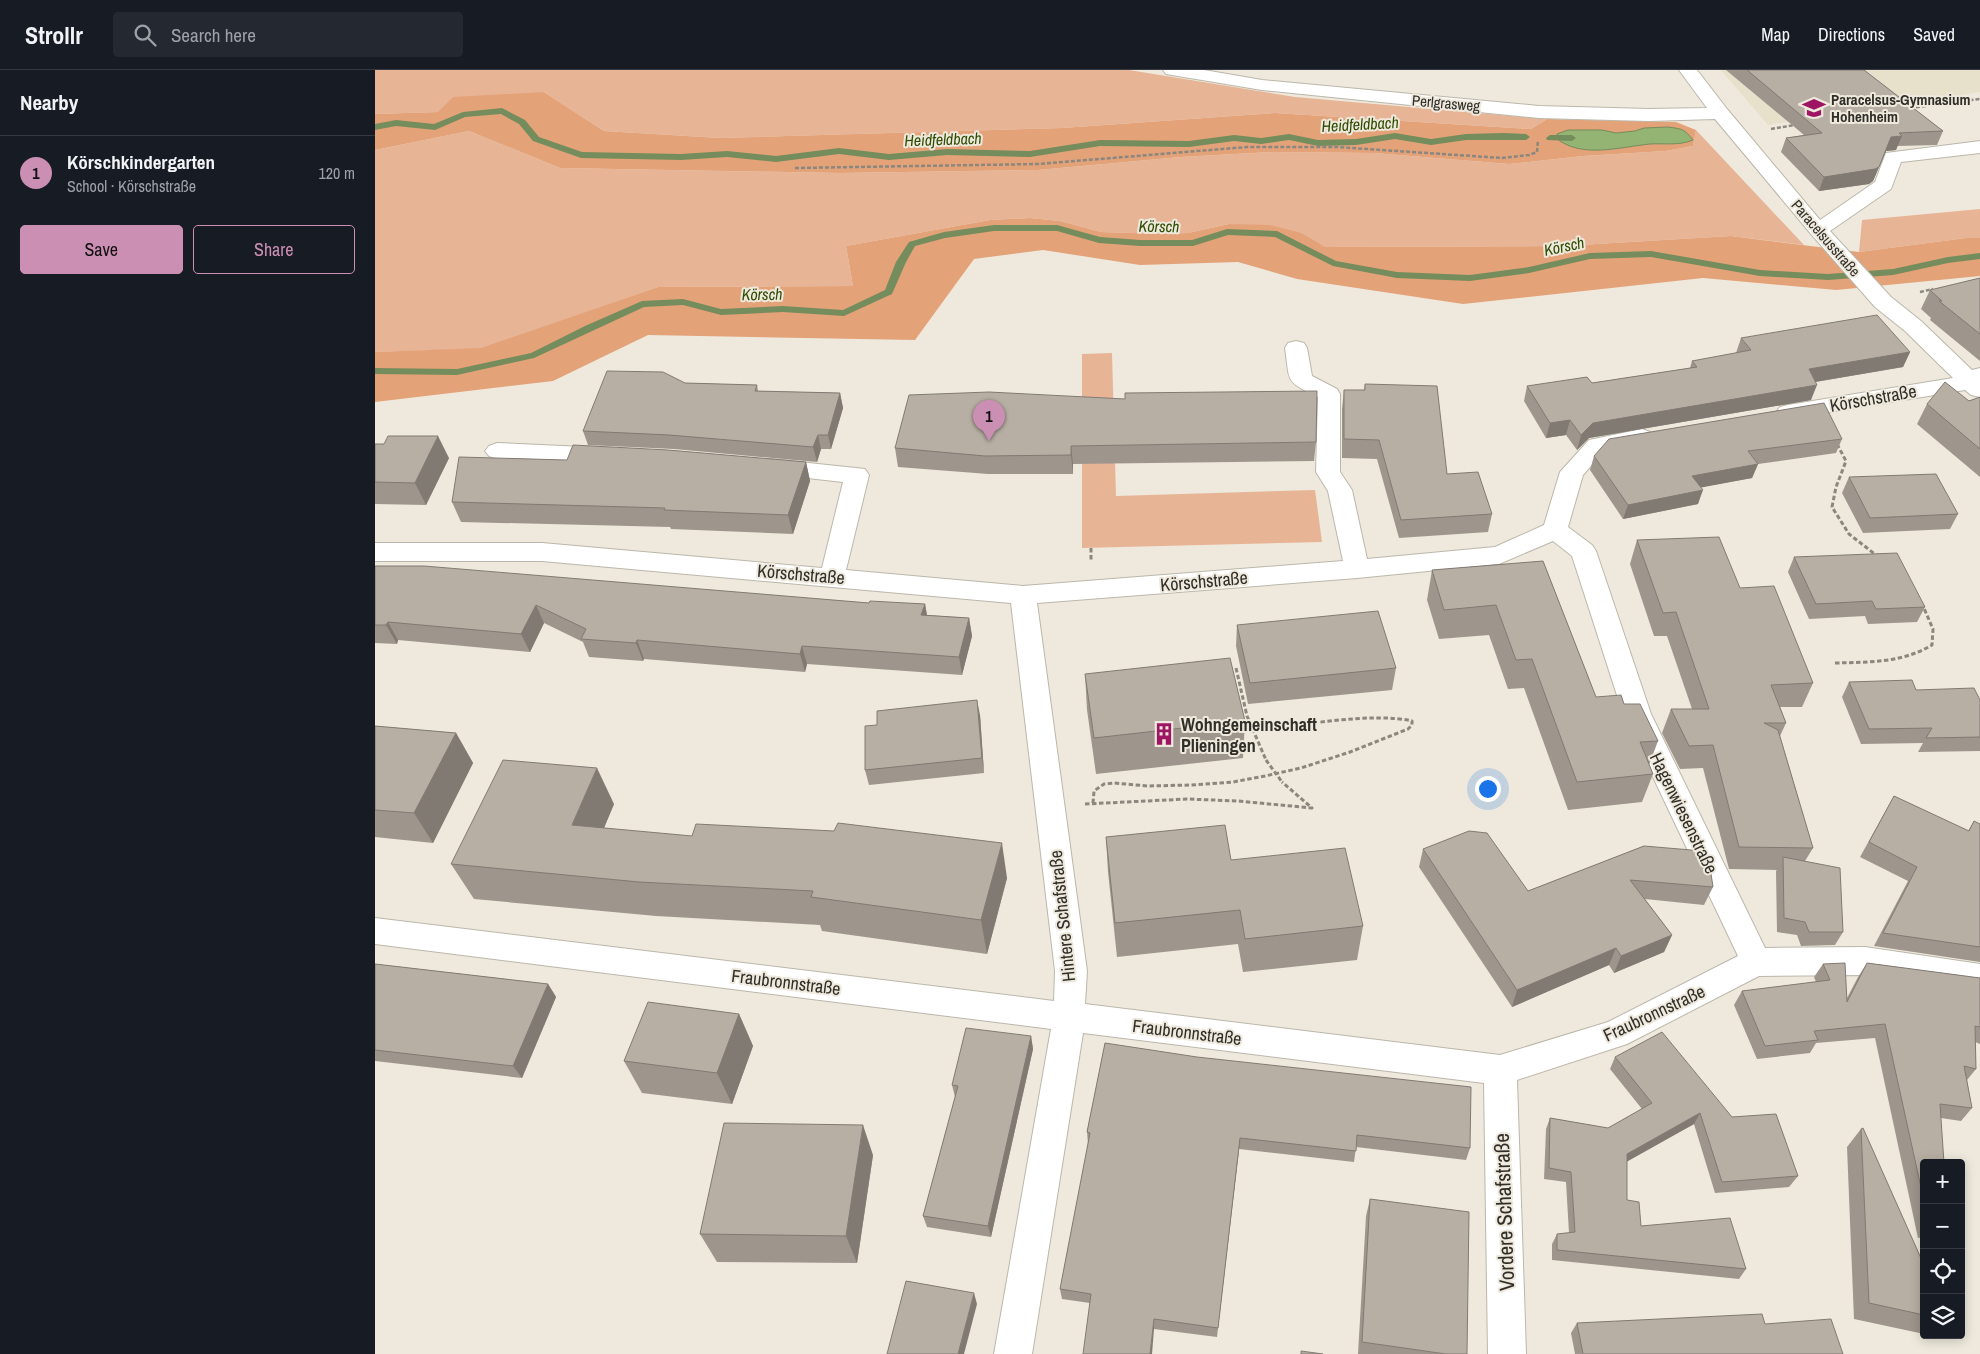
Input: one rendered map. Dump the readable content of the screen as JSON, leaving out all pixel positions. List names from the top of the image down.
{
  "streets": {
    "street": [
      "Perlgrasweg",
      "Paracelsusstraße",
      "Körschstraße",
      "Hagenwiesenstraße",
      "Hintere Schafstraße",
      "Fraubronnstraße",
      "Vordere Schafstraße"
    ]
  },
  "crossings": [
    ["Perlgrasweg", "Paracelsusstraße"],
    ["Paracelsusstraße", "Körschstraße"],
    ["Körschstraße", "Hagenwiesenstraße"],
    ["Körschstraße", "Hintere Schafstraße"],
    ["Hagenwiesenstraße", "Fraubronnstraße"],
    ["Hintere Schafstraße", "Fraubronnstraße"],
    ["Fraubronnstraße", "Vordere Schafstraße"]
  ],
  "water": ["Heidfeldbach", "Körsch"],
  "places": {
    "school or university": ["Paracelsus-Gymnasium Hohenheim"],
    "building": ["Wohngemeinschaft Plieningen"]
  },
  "page": {
    "header": "Strollr",
    "search": "Search here",
    "nav": ["Map", "Directions", "Saved"],
    "heading": "Nearby",
    "list": [
      {
        "mark": "1",
        "name": "Körschkindergarten",
        "note": "School · Körschstraße",
        "value": "120 m"
      }
    ],
    "buttons": ["Save", "Share"],
    "pins": "1",
    "map_buttons": ["+", "−"]
  }
}
